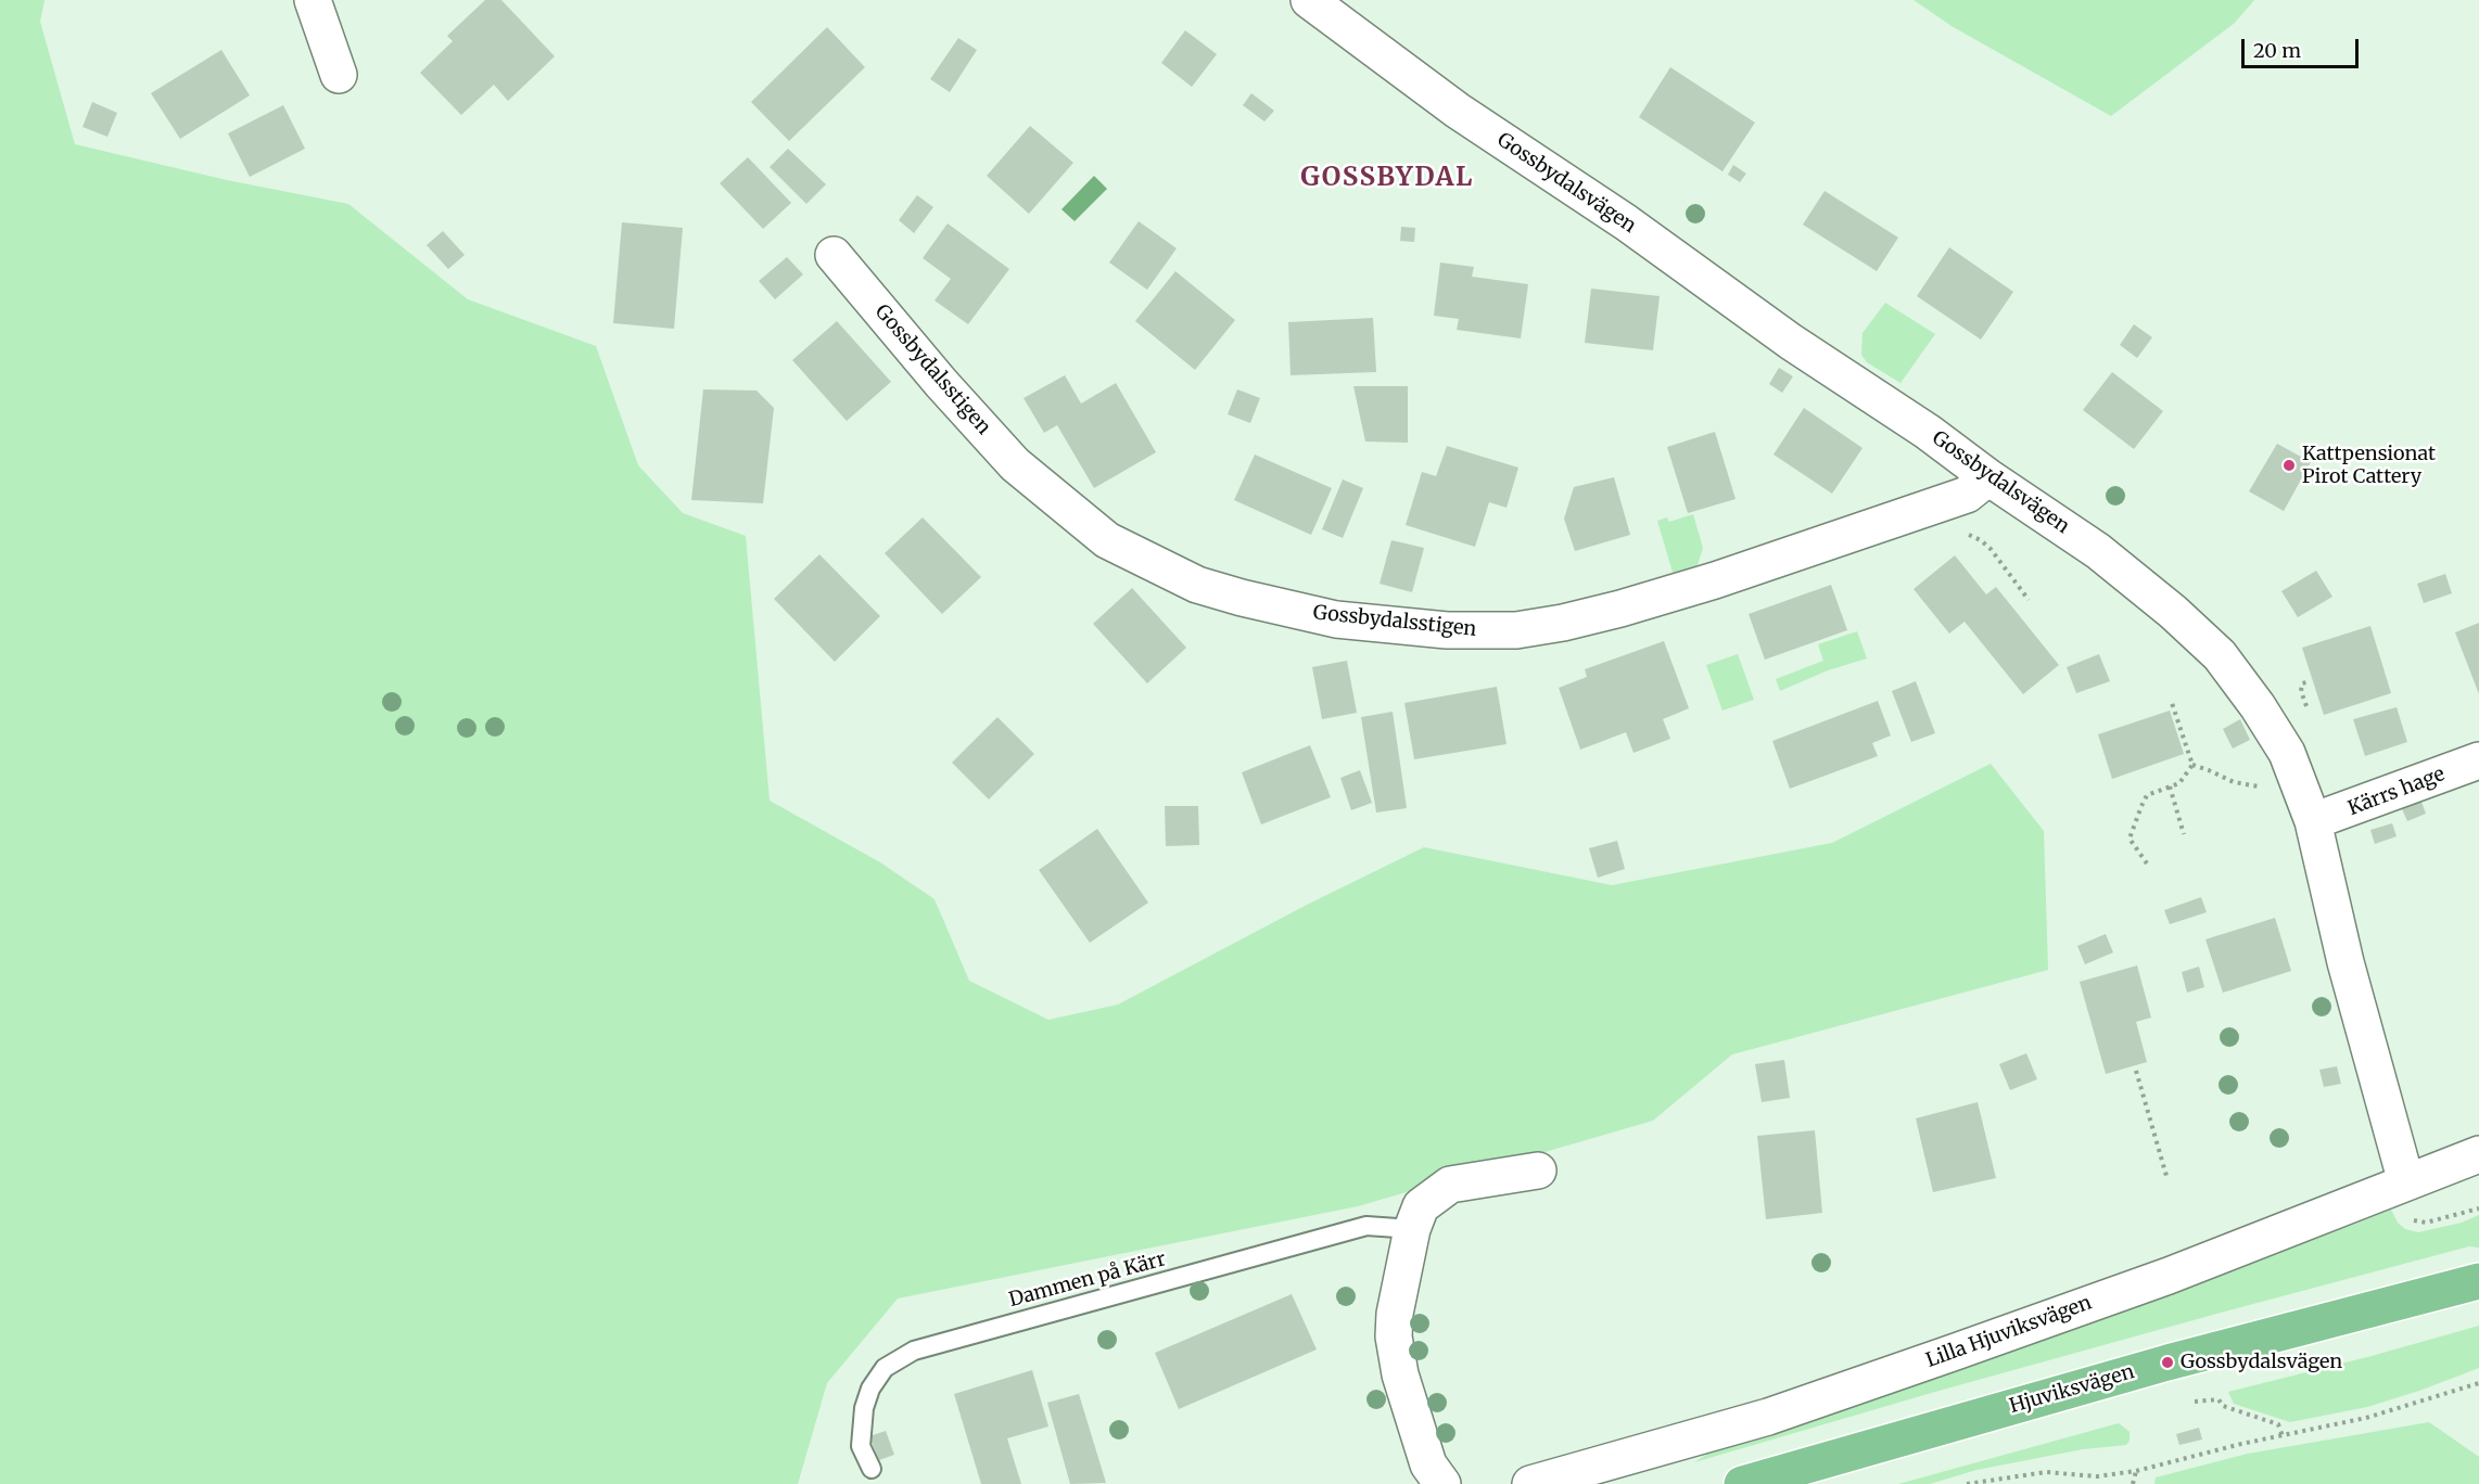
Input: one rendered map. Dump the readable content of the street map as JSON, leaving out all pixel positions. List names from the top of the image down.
{
  "streets": {
    "main road": ["Hjuviksvägen"],
    "street": [
      "Gossbydalsvägen",
      "Gossbydalsstigen",
      "Kärrs hage",
      "Lilla Hjuviksvägen"
    ],
    "lane": ["Dammen på Kärr"]
  },
  "crossings": [
    ["Gossbydalsvägen", "Gossbydalsstigen"],
    ["Gossbydalsvägen", "Kärrs hage"],
    ["Gossbydalsvägen", "Lilla Hjuviksvägen"]
  ],
  "districts": ["GOSSBYDAL"],
  "places": ["Kattpensionat Pirot Cattery", "Gossbydalsvägen"],
  "scale_bar": "20 m"
}
